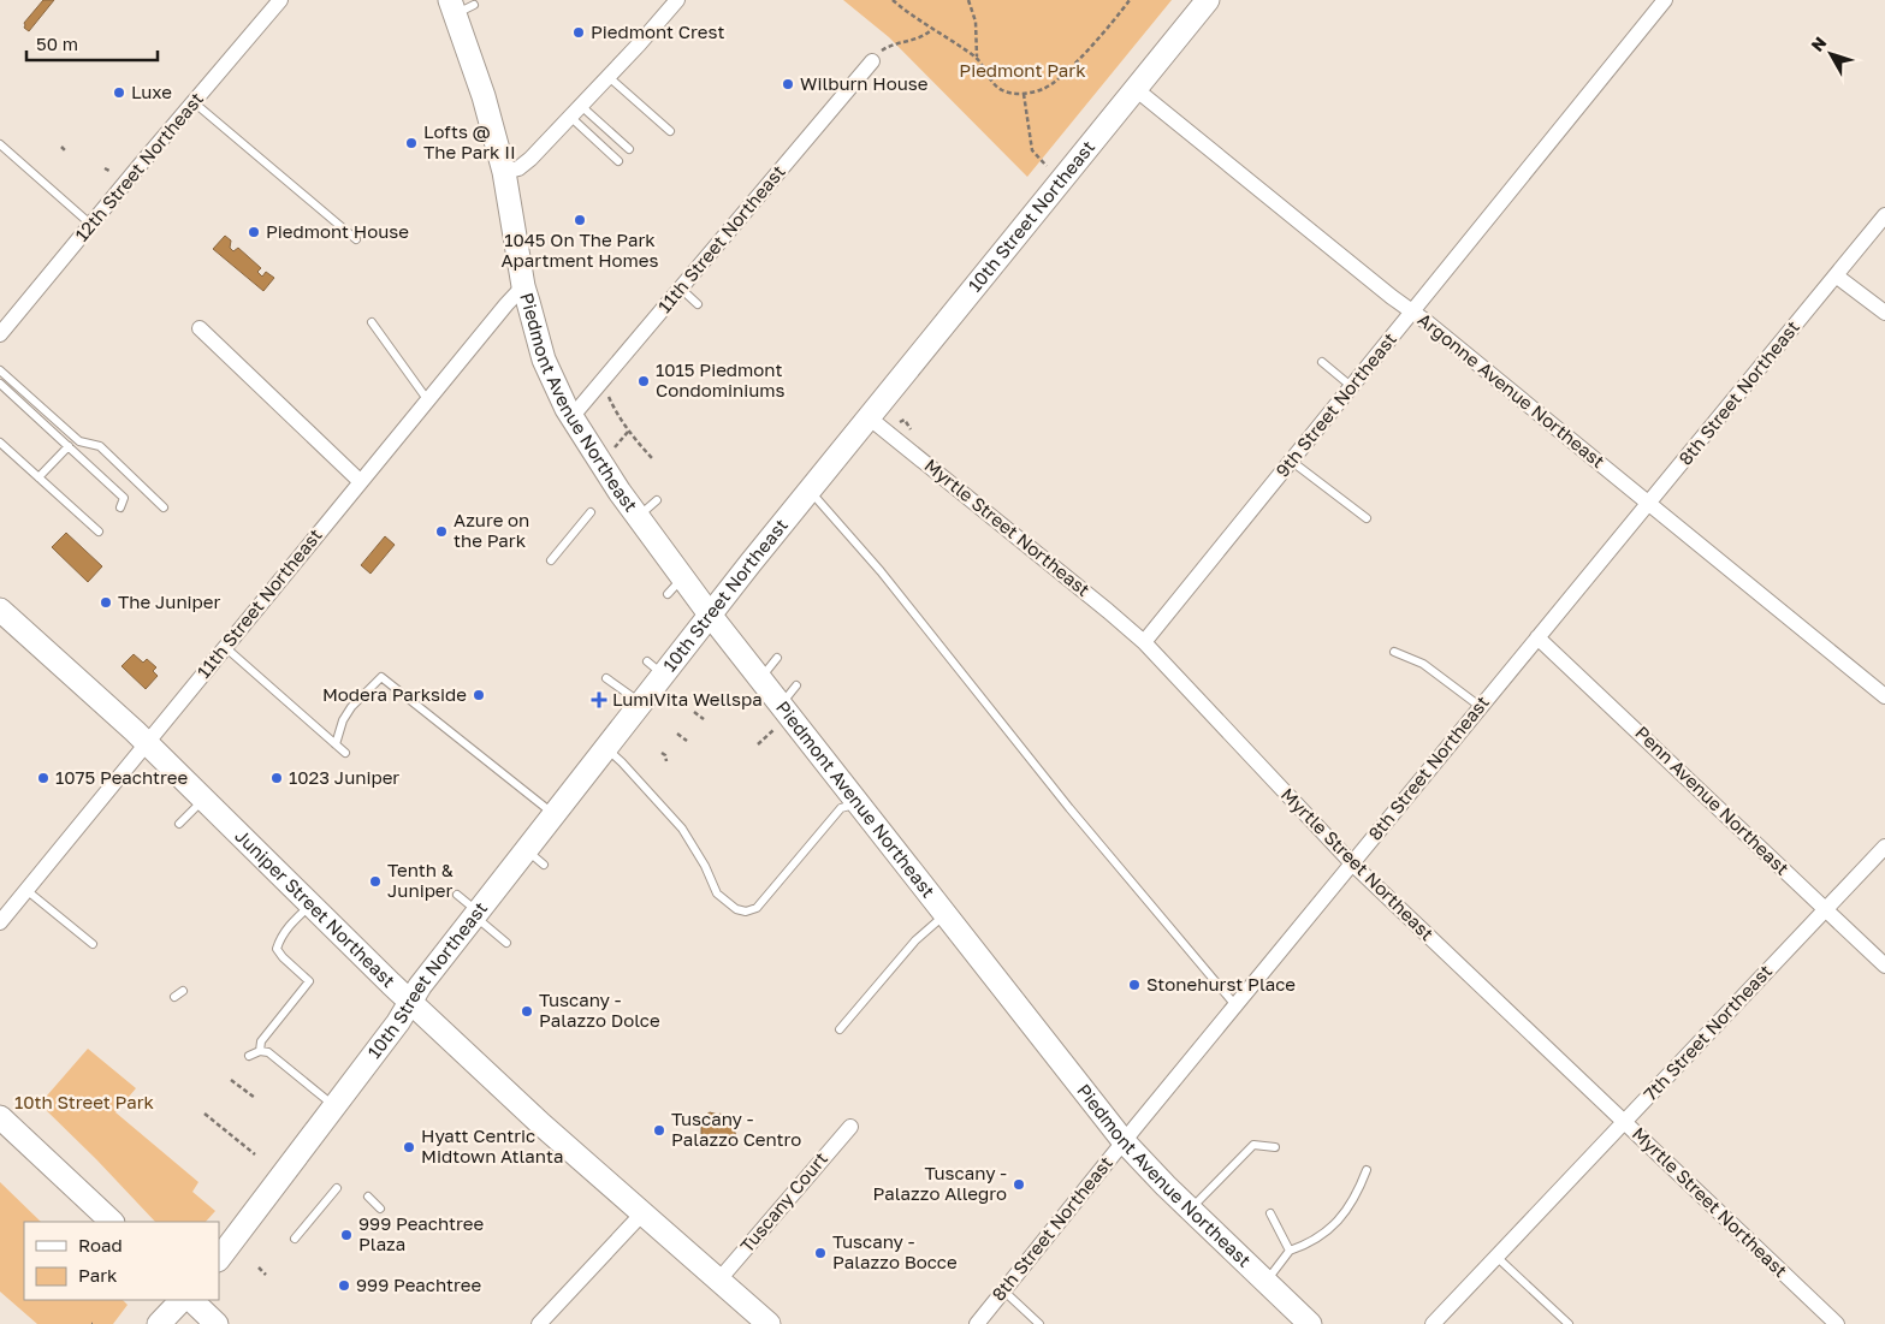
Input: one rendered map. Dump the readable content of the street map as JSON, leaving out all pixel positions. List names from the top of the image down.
{
  "streets": {
    "main road": ["10th Street Northeast", "Piedmont Avenue Northeast", "Juniper Street Northeast"],
    "street": [
      "12th Street Northeast",
      "11th Street Northeast",
      "Argonne Avenue Northeast",
      "8th Street Northeast",
      "9th Street Northeast",
      "Myrtle Street Northeast",
      "Penn Avenue Northeast",
      "7th Street Northeast",
      "Tuscany Court"
    ]
  },
  "crossings": [
    ["10th Street Northeast", "Argonne Avenue Northeast"],
    ["10th Street Northeast", "Piedmont Avenue Northeast"],
    ["10th Street Northeast", "Myrtle Street Northeast"],
    ["10th Street Northeast", "Juniper Street Northeast"],
    ["11th Street Northeast", "Piedmont Avenue Northeast"],
    ["11th Street Northeast", "Juniper Street Northeast"],
    ["Argonne Avenue Northeast", "8th Street Northeast"],
    ["Argonne Avenue Northeast", "9th Street Northeast"],
    ["8th Street Northeast", "Piedmont Avenue Northeast"],
    ["8th Street Northeast", "Myrtle Street Northeast"],
    ["8th Street Northeast", "Penn Avenue Northeast"],
    ["9th Street Northeast", "Myrtle Street Northeast"],
    ["Myrtle Street Northeast", "7th Street Northeast"],
    ["Penn Avenue Northeast", "7th Street Northeast"],
    ["Juniper Street Northeast", "Tuscany Court"]
  ],
  "parks": ["Piedmont Park", "10th Street Park"],
  "places": {
    "other": [
      "Piedmont Crest",
      "Wilburn House",
      "Luxe",
      "Lofts @ The Park II",
      "1045 On The Park Apartment Homes",
      "Piedmont House",
      "1015 Piedmont Condominiums",
      "Azure on the Park",
      "The Juniper",
      "Modera Parkside",
      "1075 Peachtree",
      "1023 Juniper",
      "Tenth & Juniper",
      "Stonehurst Place",
      "Tuscany - Palazzo Dolce",
      "Tuscany - Palazzo Centro",
      "Hyatt Centric Midtown Atlanta",
      "Tuscany - Palazzo Allegro",
      "999 Peachtree Plaza",
      "Tuscany - Palazzo Bocce",
      "999 Peachtree"
    ],
    "health": ["LumiVita Wellspa"]
  },
  "legend": ["Road", "Park"],
  "scale_bar": "50 m",
  "north": "top left"
}
